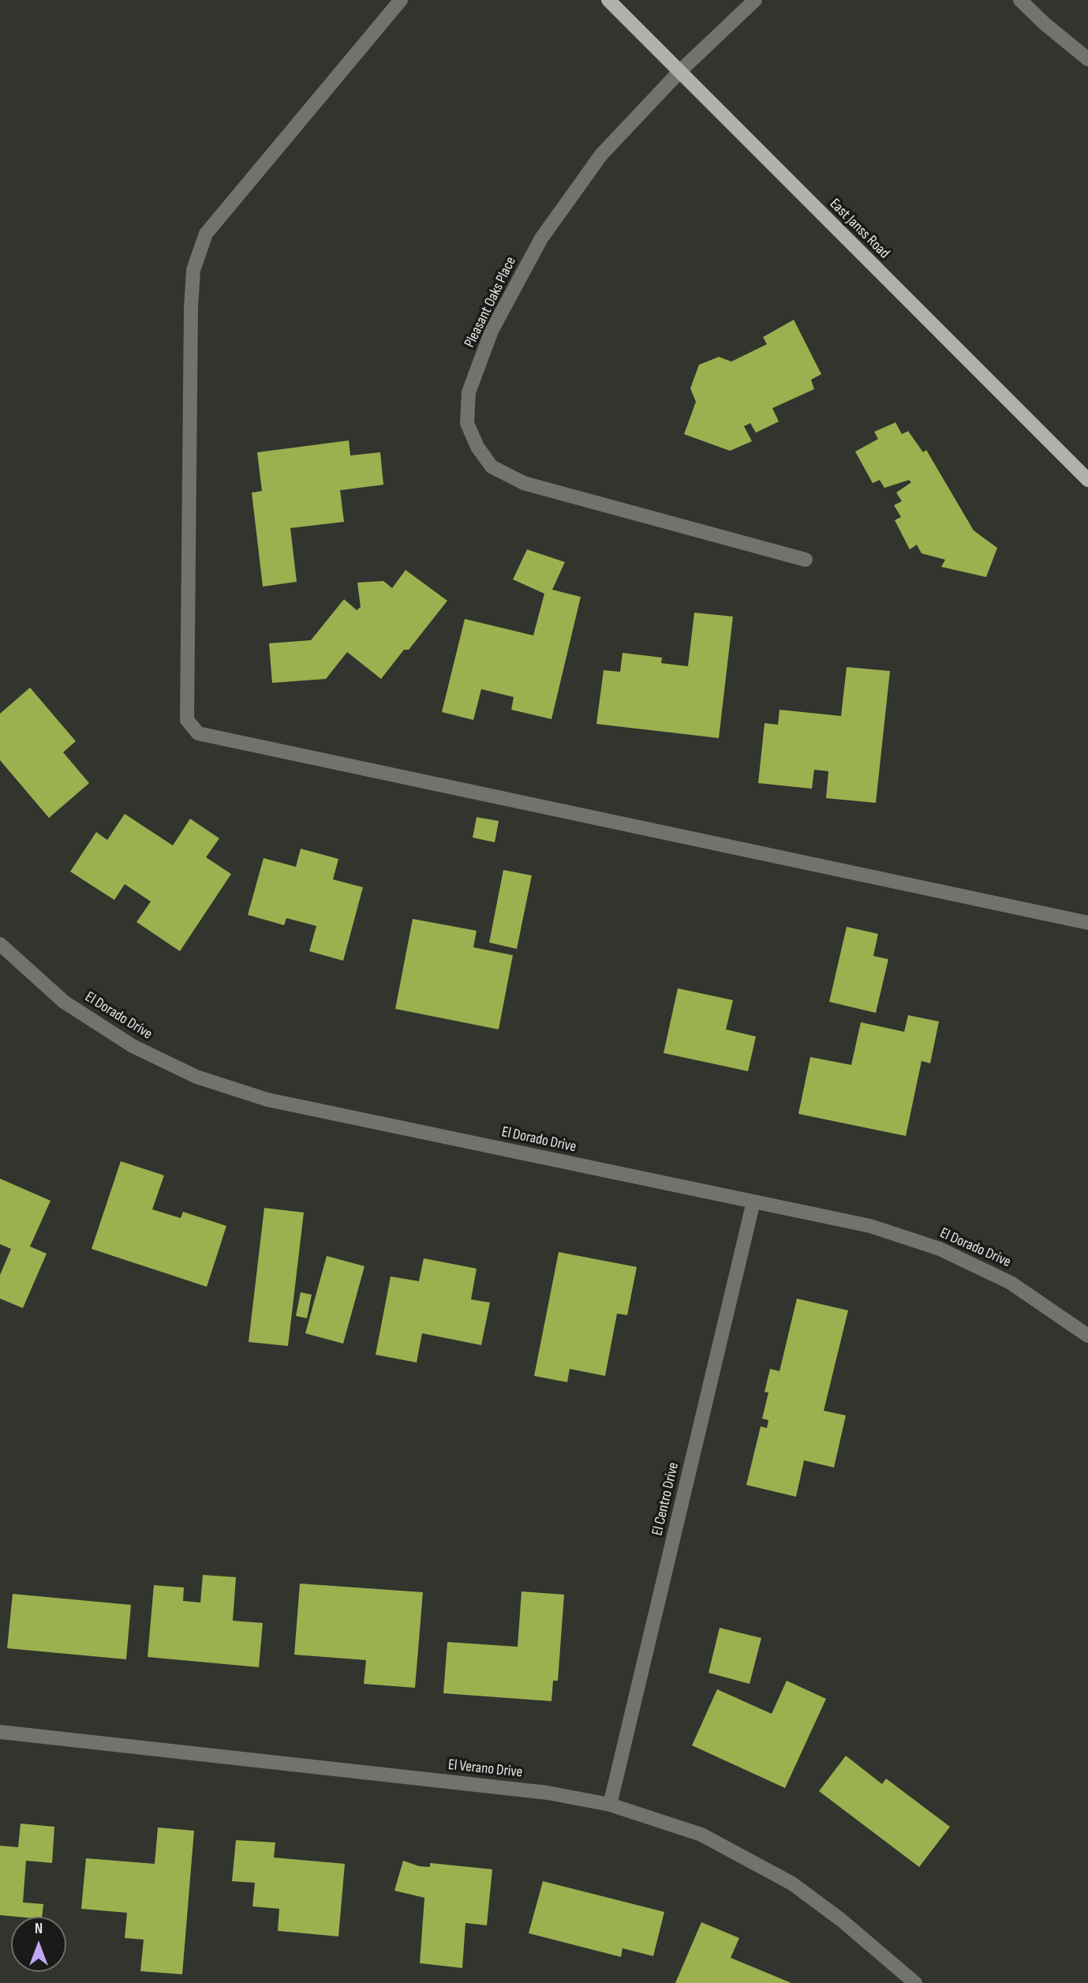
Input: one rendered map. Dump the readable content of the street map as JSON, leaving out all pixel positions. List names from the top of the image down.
{
  "streets": {
    "main road": ["East Janss Road"],
    "street": [
      "Pleasant Oaks Place",
      "El Dorado Drive",
      "El Centro Drive",
      "El Verano Drive"
    ]
  },
  "crossings": [
    ["East Janss Road", "Pleasant Oaks Place"],
    ["El Dorado Drive", "El Centro Drive"],
    ["El Centro Drive", "El Verano Drive"]
  ],
  "north": "top"
}
